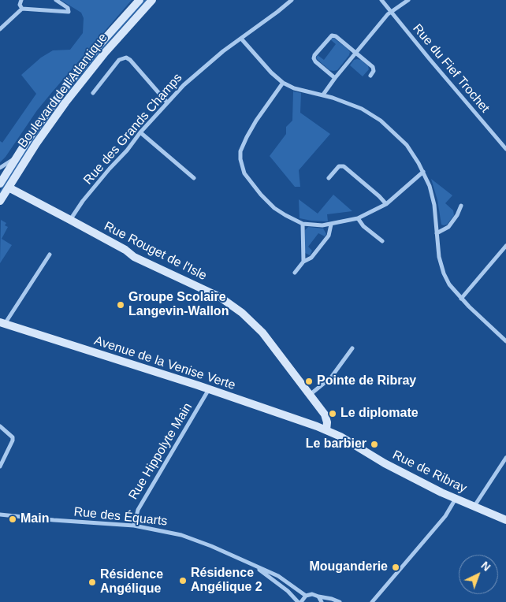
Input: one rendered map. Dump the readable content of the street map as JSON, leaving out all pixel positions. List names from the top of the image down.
{
  "streets": {
    "street": [
      "Rue du Fief Trochet",
      "Boulevard de l'Atlantique",
      "Rue des Grands Champs",
      "Rue Rouget de l'Isle",
      "Avenue de la Venise Verte",
      "Rue Hippolyte Main",
      "Rue de Ribray",
      "Rue des Équarts"
    ]
  },
  "crossings": [
    ["Boulevard de l'Atlantique", "Rue Rouget de l'Isle"],
    ["Rue des Grands Champs", "Rue Rouget de l'Isle"],
    ["Rue Rouget de l'Isle", "Avenue de la Venise Verte"],
    ["Rue Rouget de l'Isle", "Rue de Ribray"],
    ["Avenue de la Venise Verte", "Rue Hippolyte Main"],
    ["Avenue de la Venise Verte", "Rue de Ribray"],
    ["Rue Hippolyte Main", "Rue des Équarts"]
  ],
  "places": [
    "Groupe Scolaire Langevin-Wallon",
    "Pointe de Ribray",
    "Le diplomate",
    "Le barbier",
    "Main",
    "Mouganderie",
    "Résidence Angélique 2",
    "Résidence Angélique"
  ],
  "north": "top right"
}
